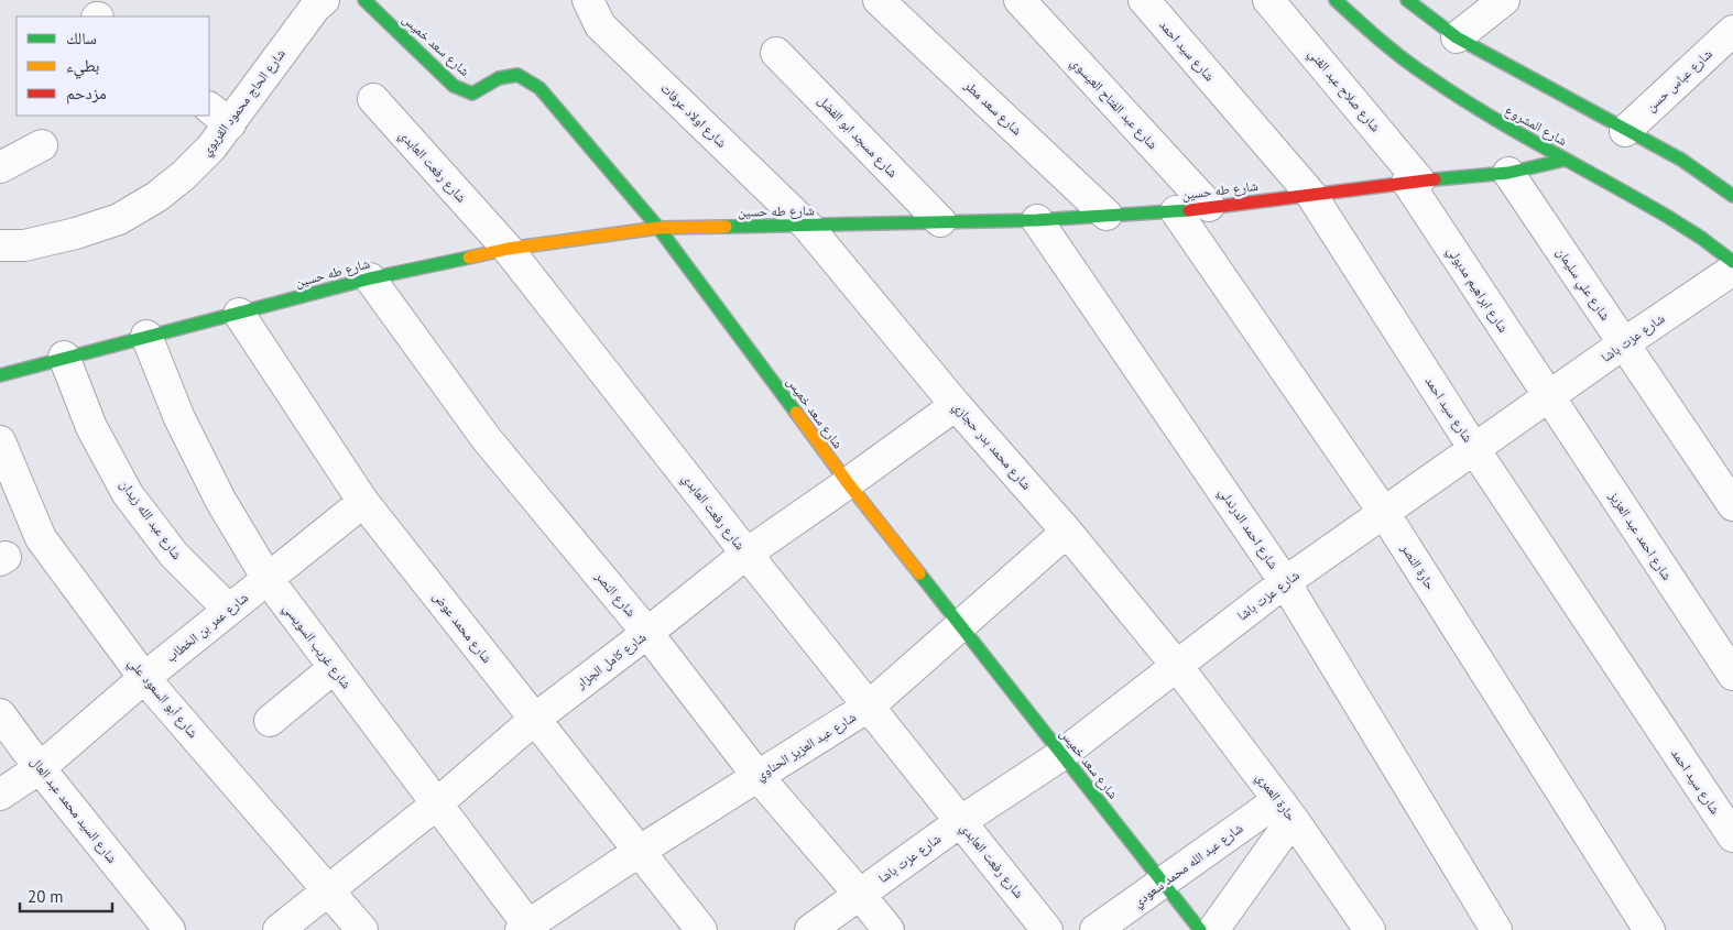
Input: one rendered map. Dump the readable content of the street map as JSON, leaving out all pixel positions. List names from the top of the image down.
{
  "streets": {
    "street": [
      "شارع سعد خميس",
      "شارع سيد احمد",
      "شارع عباس حسن",
      "شارع صلاح عبد الغني",
      "شارع الحاج محمود القريوي",
      "شارع عبد الفتاح العيسوي",
      "شارع سعد مطر",
      "شارع اولاد عرفات",
      "شارع المشروع",
      "شارع مسجد ابو الفضل",
      "شارع رفعت العابدي",
      "شارع طه حسين",
      "شارع علي سليمان",
      "شارع ابراهيم مدبولي",
      "شارع عزت باشا",
      "شارع محمد بدر حجازي",
      "شارع عبد الله زيدان",
      "شارع احمد الدرندلي",
      "شارع احمد عبد العزيز",
      "حارة النصر",
      "شارع النصر",
      "شارع عمر بن الخطاب",
      "شارع محمد عوض",
      "شارع غريب السويسي",
      "شارع كامل الجزار",
      "شارع أبو السعود علي",
      "شارع عبد العزيز الحناوي",
      "حارة العمري",
      "شارع السيد محمد عبد العال",
      "شارع عبد الله محمد سعودي"
    ]
  },
  "crossings": [
    ["شارع سعد خميس", "شارع طه حسين"],
    ["شارع سعد خميس", "شارع عزت باشا"],
    ["شارع سعد خميس", "شارع كامل الجزار"],
    ["شارع سعد خميس", "شارع عبد العزيز الحناوي"],
    ["شارع سعد خميس", "شارع عبد الله محمد سعودي"],
    ["شارع سيد احمد", "شارع طه حسين"],
    ["شارع سيد احمد", "شارع عزت باشا"],
    ["شارع صلاح عبد الغني", "شارع طه حسين"],
    ["شارع صلاح عبد الغني", "شارع ابراهيم مدبولي"],
    ["شارع عبد الفتاح العيسوي", "شارع طه حسين"],
    ["شارع سعد مطر", "شارع طه حسين"],
    ["شارع اولاد عرفات", "شارع طه حسين"],
    ["شارع اولاد عرفات", "شارع محمد بدر حجازي"],
    ["شارع المشروع", "شارع طه حسين"],
    ["شارع مسجد ابو الفضل", "شارع طه حسين"],
    ["شارع رفعت العابدي", "شارع طه حسين"],
    ["شارع رفعت العابدي", "شارع عزت باشا"],
    ["شارع رفعت العابدي", "شارع كامل الجزار"],
    ["شارع رفعت العابدي", "شارع عبد العزيز الحناوي"],
    ["شارع طه حسين", "شارع علي سليمان"],
    ["شارع طه حسين", "شارع ابراهيم مدبولي"],
    ["شارع طه حسين", "شارع محمد بدر حجازي"],
    ["شارع طه حسين", "شارع عبد الله زيدان"],
    ["شارع طه حسين", "شارع احمد الدرندلي"],
    ["شارع طه حسين", "حارة النصر"],
    ["شارع طه حسين", "شارع النصر"],
    ["شارع طه حسين", "شارع محمد عوض"],
    ["شارع طه حسين", "شارع غريب السويسي"],
    ["شارع علي سليمان", "شارع عزت باشا"],
    ["شارع ابراهيم مدبولي", "شارع عزت باشا"],
    ["شارع ابراهيم مدبولي", "شارع احمد عبد العزيز"],
    ["شارع عزت باشا", "شارع محمد بدر حجازي"],
    ["شارع عزت باشا", "شارع احمد الدرندلي"],
    ["شارع عزت باشا", "شارع احمد عبد العزيز"],
    ["شارع عزت باشا", "حارة النصر"],
    ["شارع عزت باشا", "شارع النصر"],
    ["شارع عزت باشا", "حارة العمري"],
    ["شارع محمد بدر حجازي", "شارع كامل الجزار"],
    ["شارع محمد بدر حجازي", "شارع عبد العزيز الحناوي"],
    ["شارع محمد بدر حجازي", "حارة العمري"],
    ["شارع عبد الله زيدان", "شارع عمر بن الخطاب"],
    ["شارع النصر", "شارع كامل الجزار"],
    ["شارع النصر", "شارع عبد العزيز الحناوي"],
    ["شارع عمر بن الخطاب", "شارع محمد عوض"],
    ["شارع عمر بن الخطاب", "شارع غريب السويسي"],
    ["شارع عمر بن الخطاب", "شارع أبو السعود علي"],
    ["شارع عمر بن الخطاب", "شارع السيد محمد عبد العال"],
    ["شارع محمد عوض", "شارع كامل الجزار"],
    ["شارع محمد عوض", "شارع عبد العزيز الحناوي"],
    ["شارع غريب السويسي", "شارع كامل الجزار"],
    ["شارع غريب السويسي", "شارع عبد العزيز الحناوي"],
    ["شارع كامل الجزار", "شارع أبو السعود علي"],
    ["حارة العمري", "شارع عبد الله محمد سعودي"]
  ],
  "legend": ["سالك", "بطيء", "مزدحم"],
  "scale_bar": "20 m"
}
